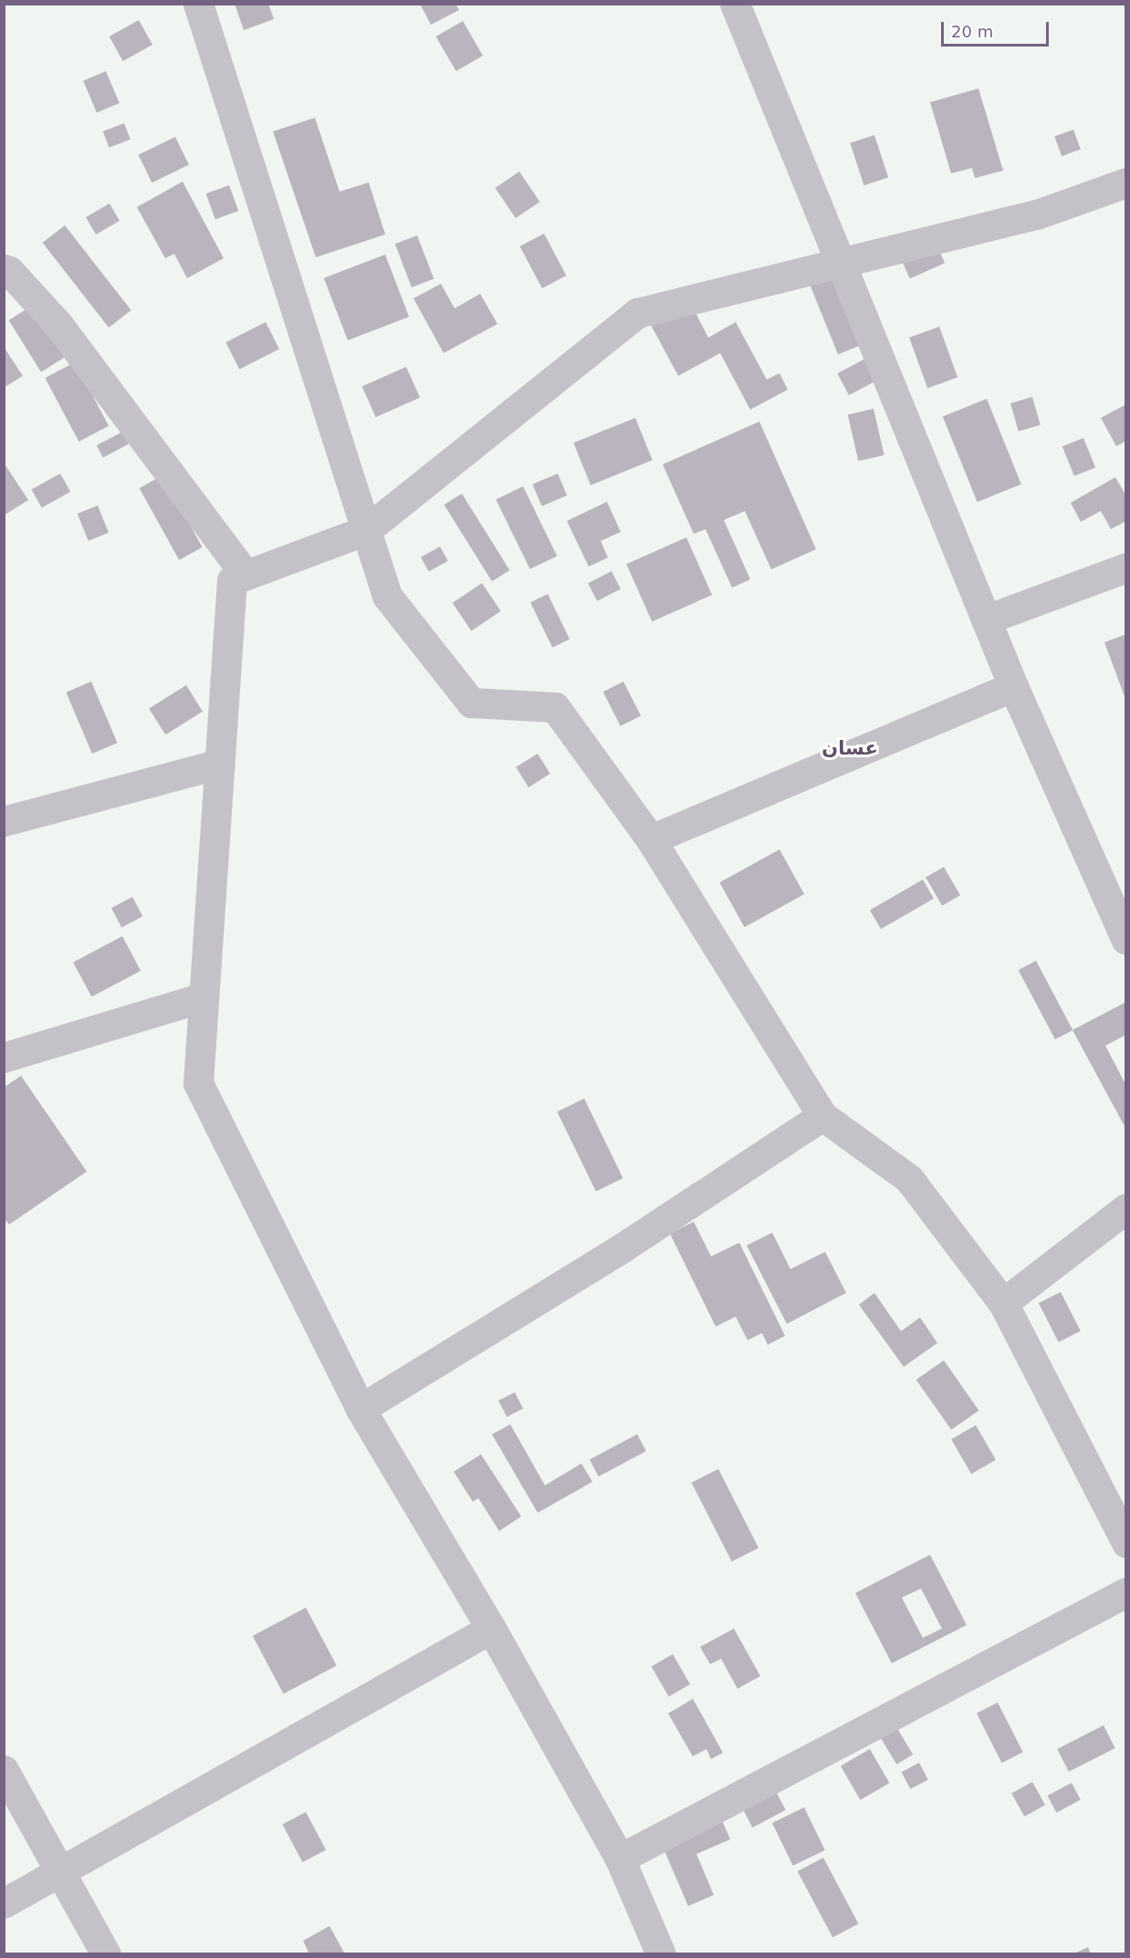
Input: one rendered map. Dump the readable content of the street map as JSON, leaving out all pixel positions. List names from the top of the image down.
{
  "districts": ["عسان"],
  "scale_bar": "20 m"
}
